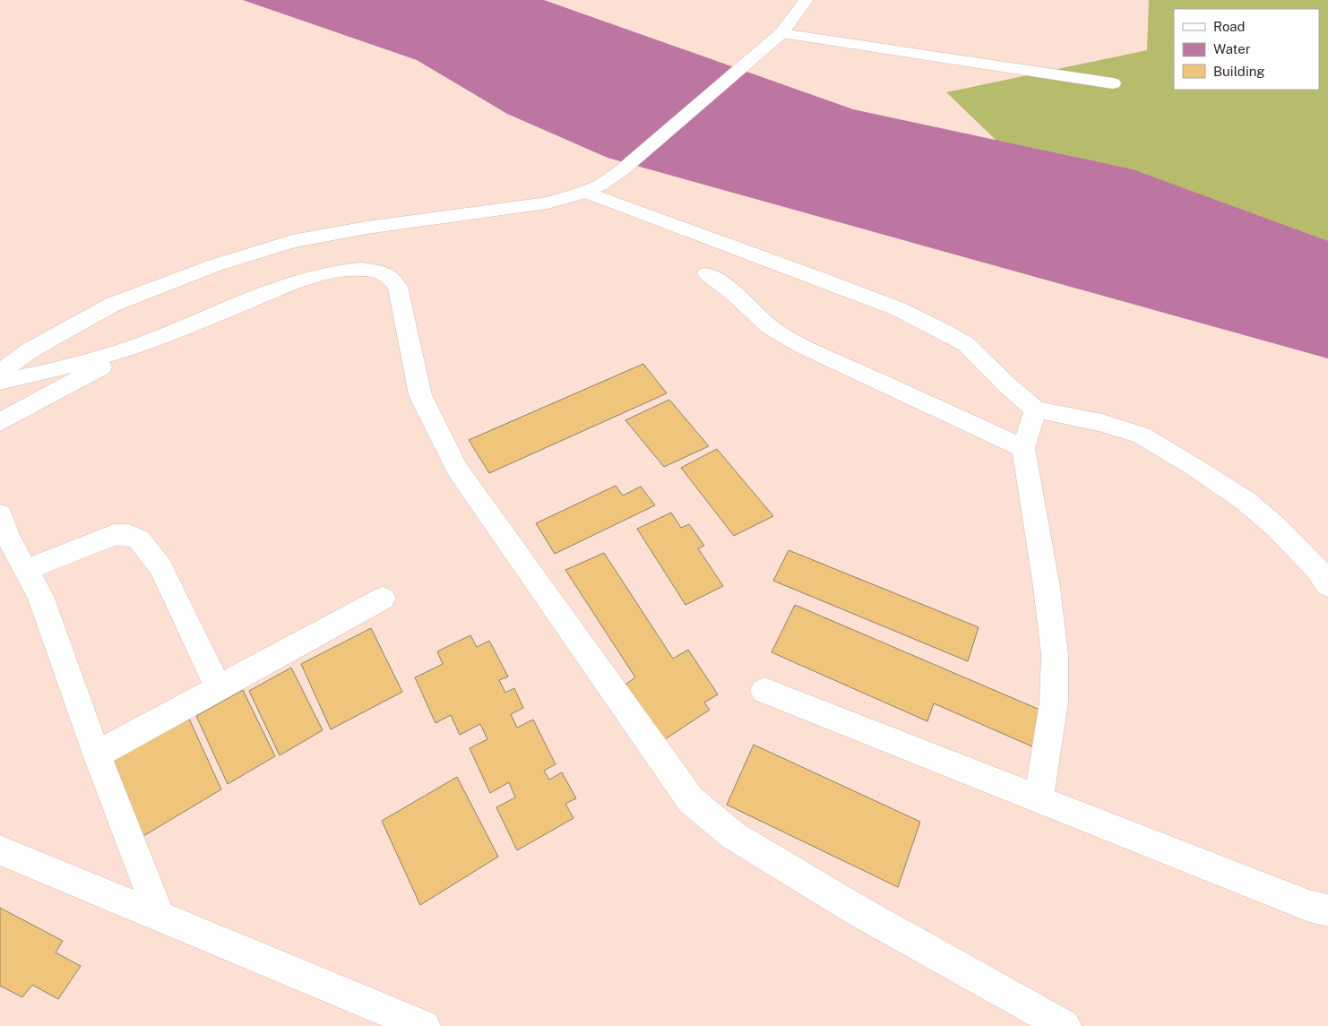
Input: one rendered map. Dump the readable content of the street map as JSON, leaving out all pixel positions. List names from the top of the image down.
{
  "legend": ["Road", "Water", "Building"]
}
